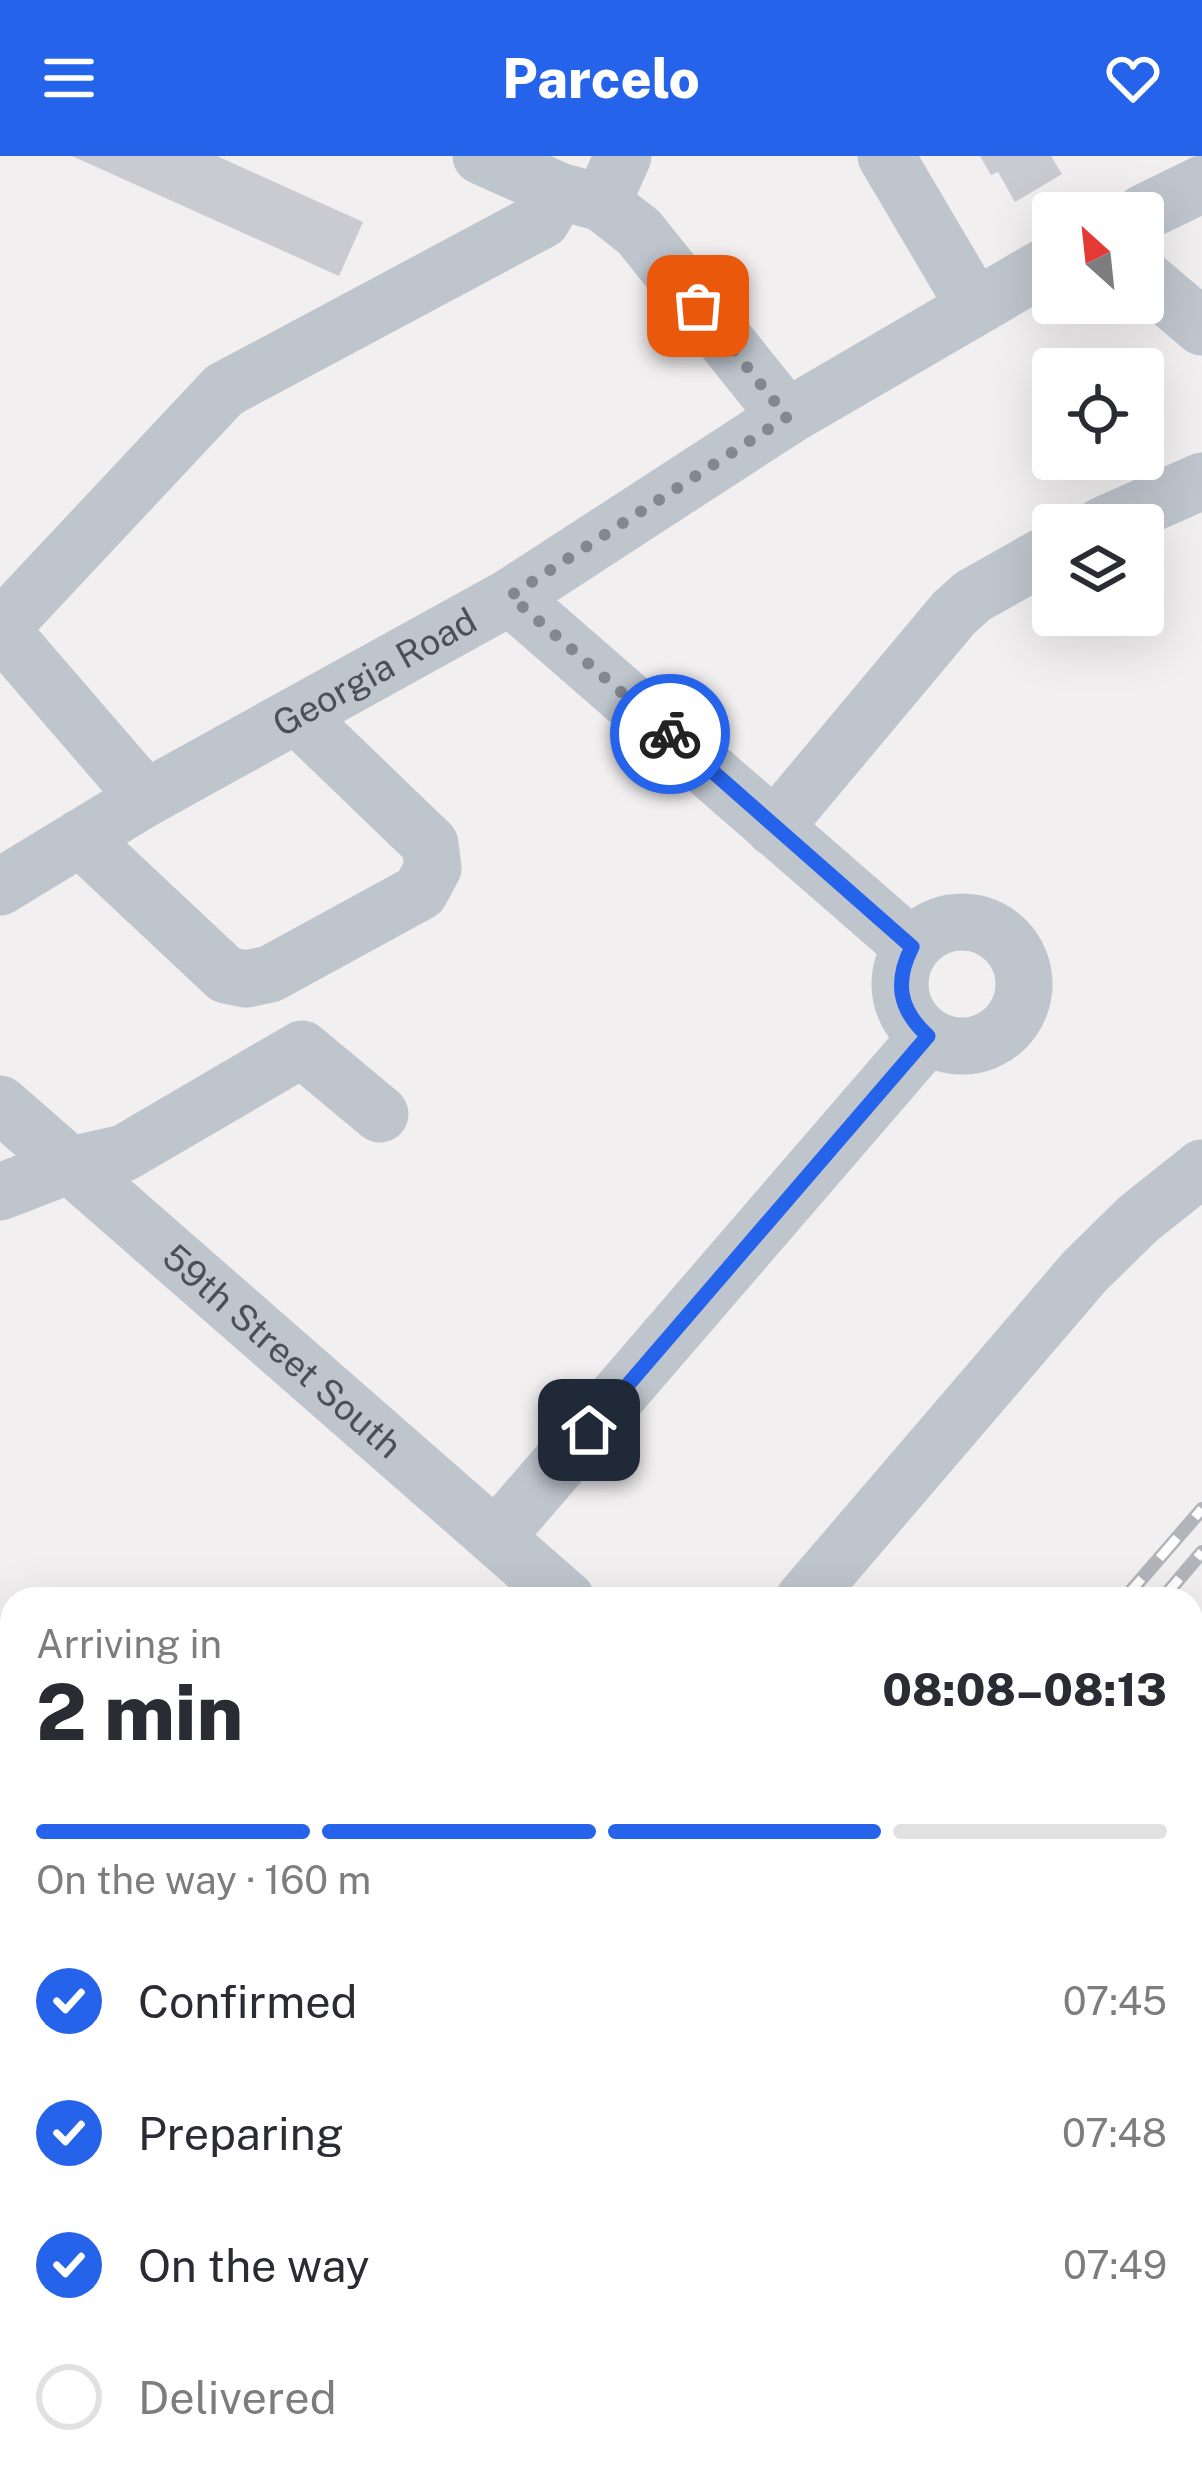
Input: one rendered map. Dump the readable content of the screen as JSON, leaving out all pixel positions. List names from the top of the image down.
{
  "streets": {
    "street": ["Georgia Road", "59th Street South"]
  },
  "north": "top left",
  "page": {
    "header": "Parcelo",
    "heading": ["2 min", "Arriving in", "08:08–08:13"],
    "bar": "On the way · 160 m",
    "list": [
      ["Confirmed", "07:45"],
      ["Preparing", "07:48"],
      ["On the way", "07:49"],
      "Delivered"
    ]
  }
}
